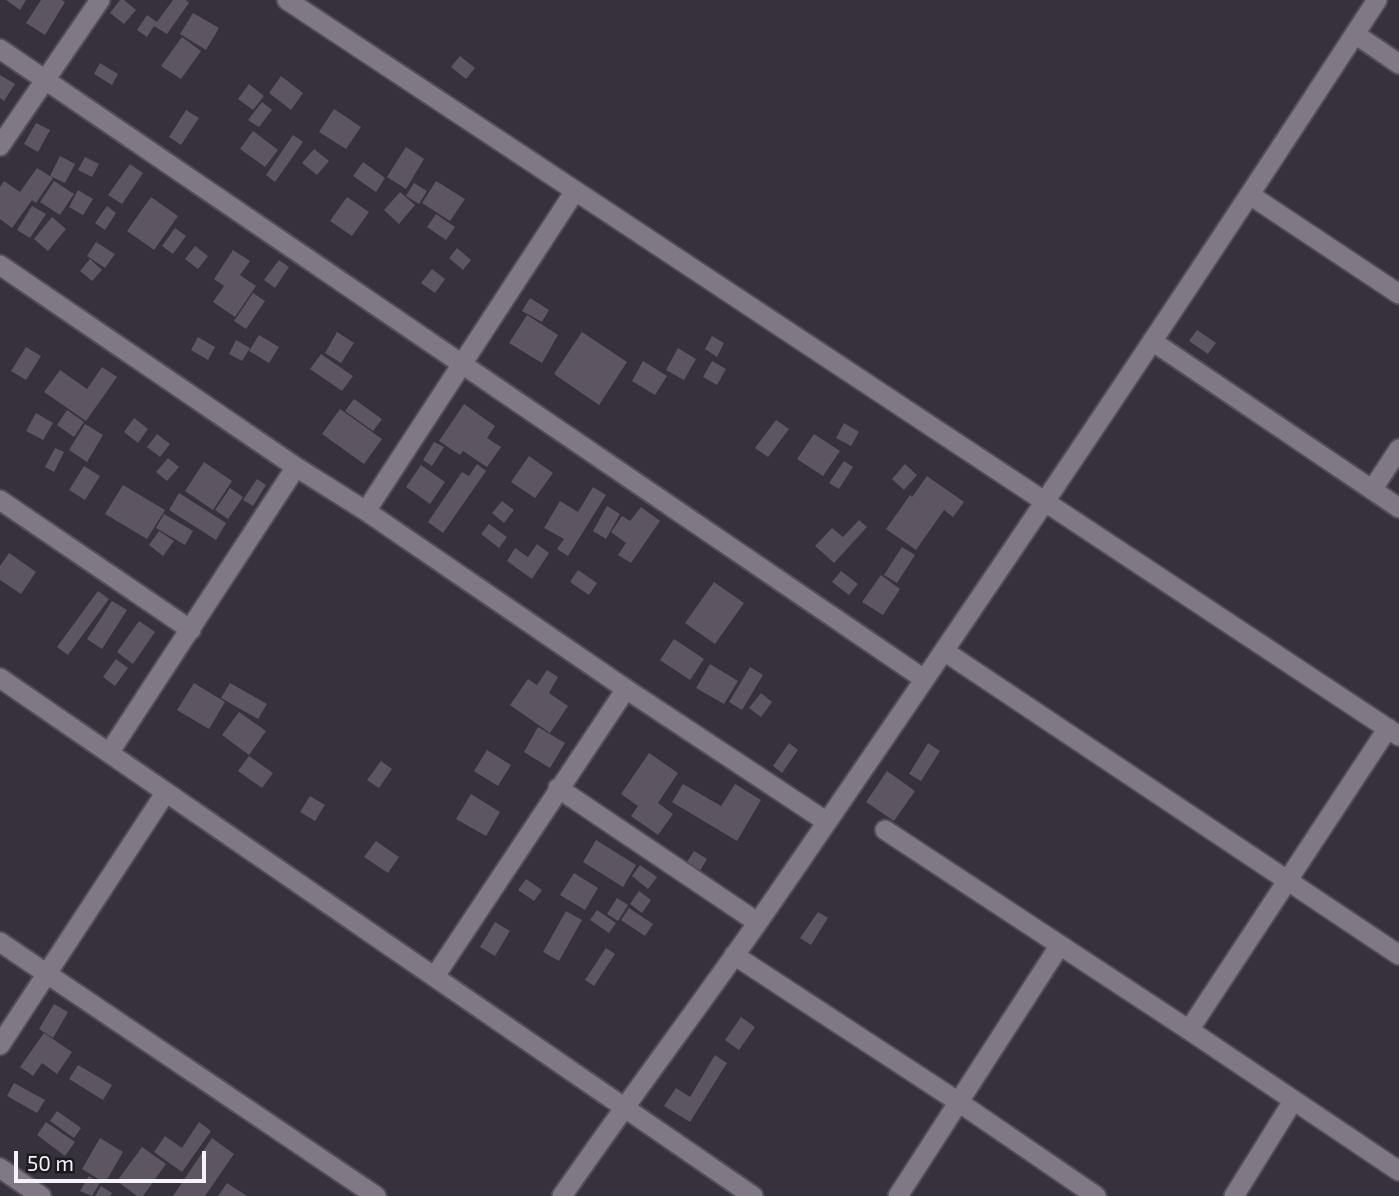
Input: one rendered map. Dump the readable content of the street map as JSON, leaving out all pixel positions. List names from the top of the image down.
{
  "scale_bar": "50 m"
}
